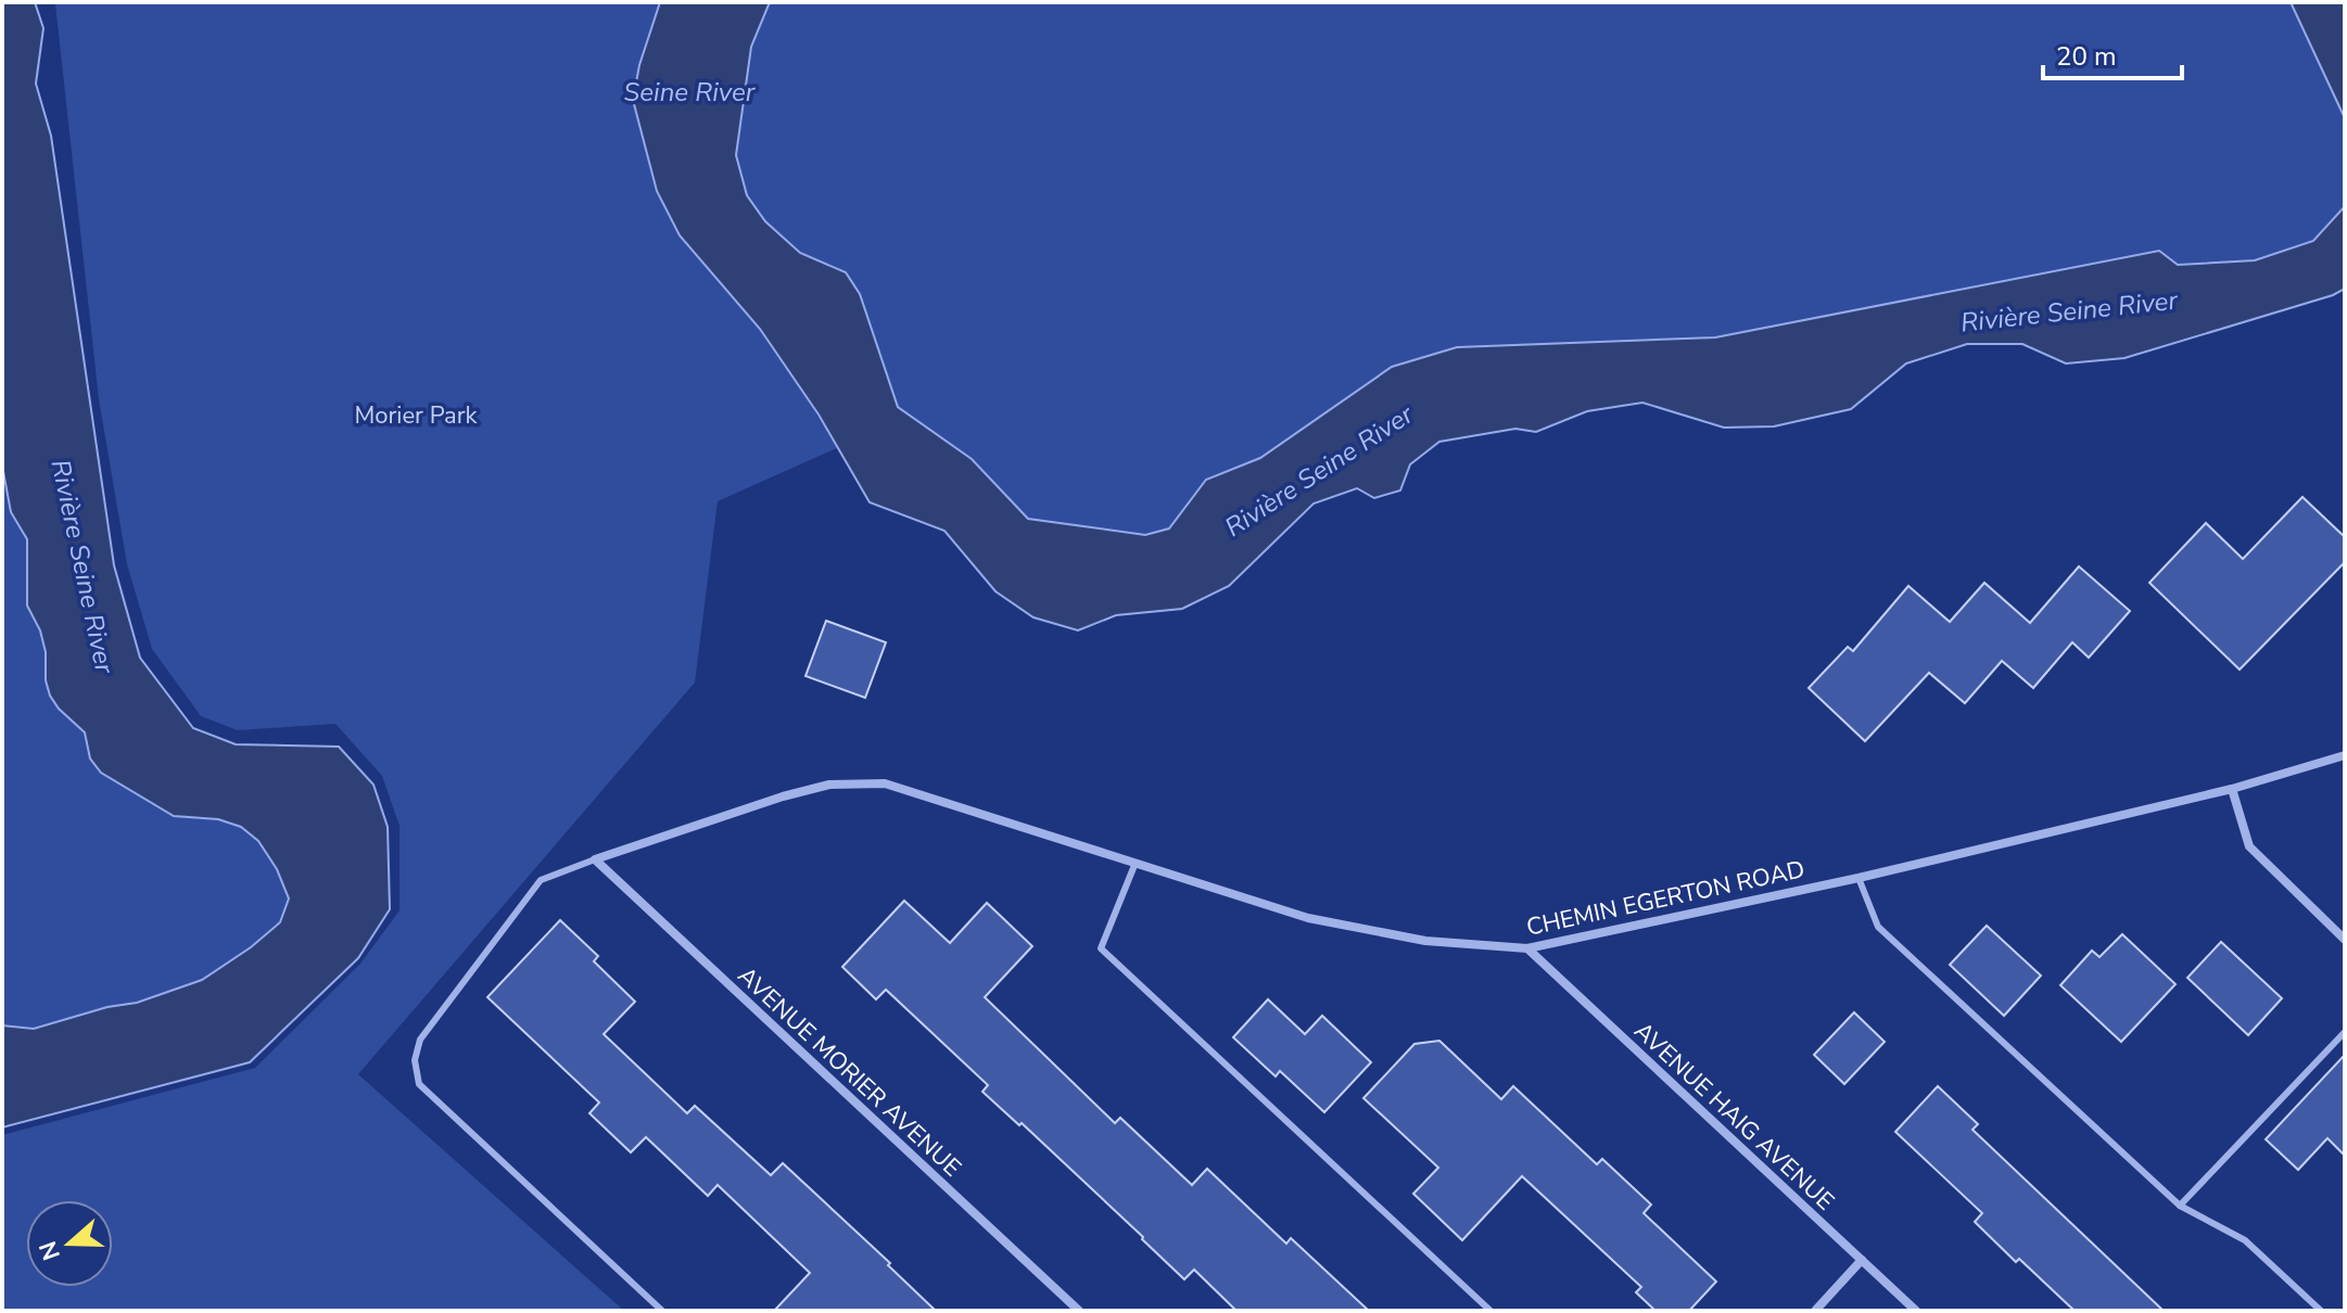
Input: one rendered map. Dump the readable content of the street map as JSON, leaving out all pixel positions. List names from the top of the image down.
{
  "streets": {
    "street": ["CHEMIN EGERTON ROAD", "AVENUE MORIER AVENUE", "AVENUE HAIG AVENUE"]
  },
  "crossings": [
    ["CHEMIN EGERTON ROAD", "AVENUE MORIER AVENUE"],
    ["CHEMIN EGERTON ROAD", "AVENUE HAIG AVENUE"]
  ],
  "water": ["Seine River", "Rivière Seine River"],
  "parks": ["Morier Park"],
  "scale_bar": "20 m",
  "north": "left"
}
